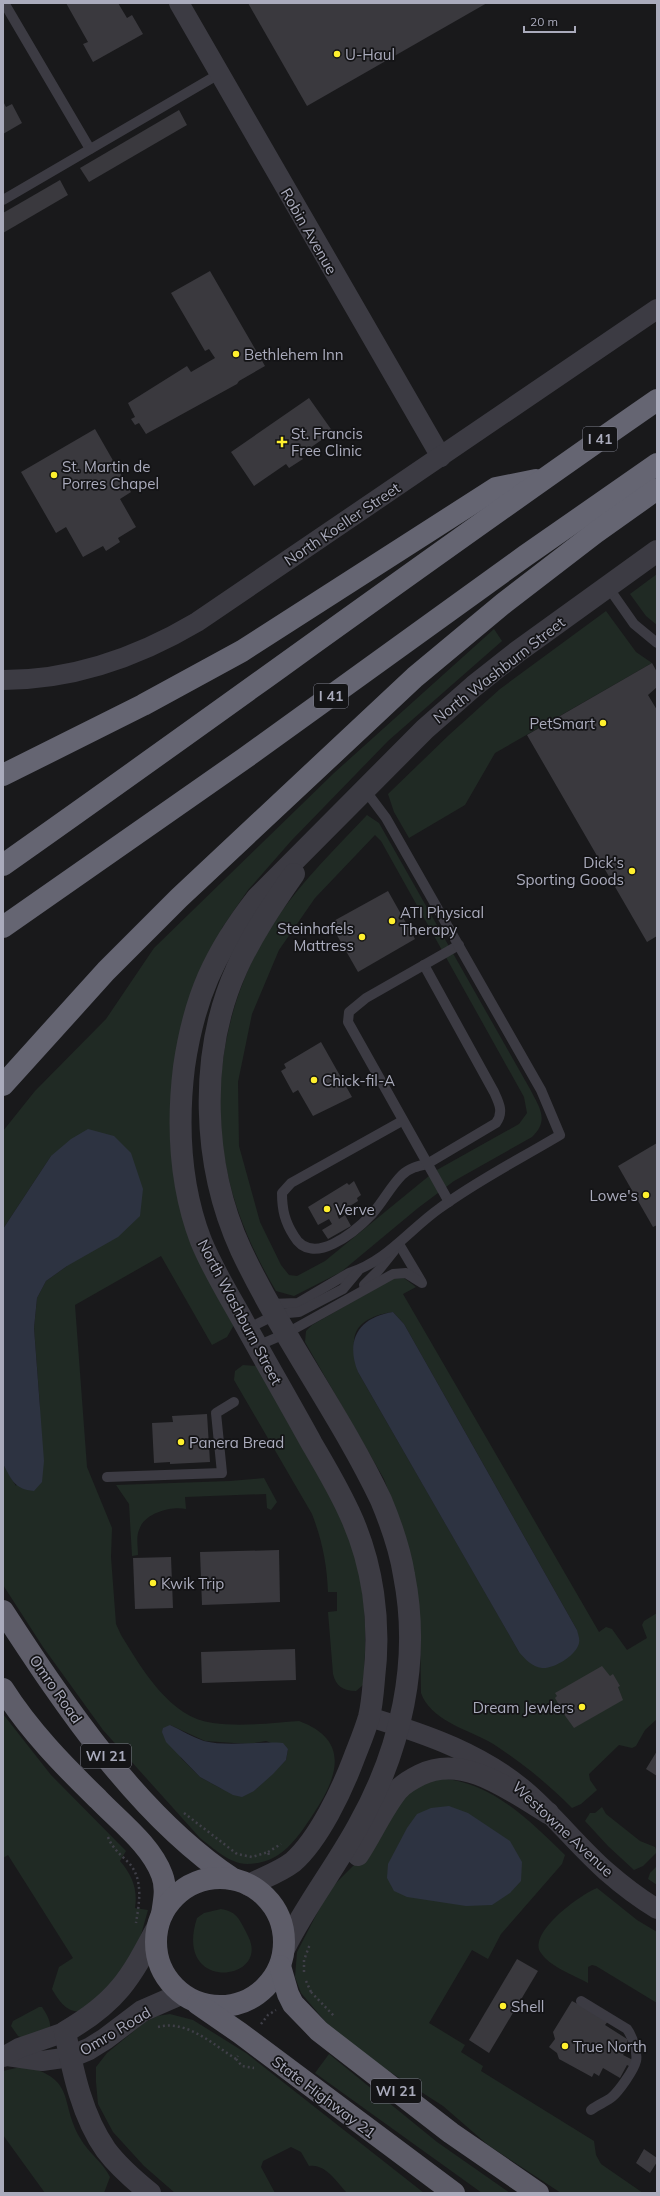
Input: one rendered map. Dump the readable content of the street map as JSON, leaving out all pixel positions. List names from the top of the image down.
{
  "streets": {
    "highway": [
      "I 41",
      "Omro Road",
      "WI 21",
      "State Highway 21"
    ],
    "street": [
      "Robin Avenue",
      "North Koeller Street",
      "North Washburn Street",
      "Westowne Avenue"
    ]
  },
  "crossings": [
    ["Robin Avenue", "North Koeller Street"],
    ["North Washburn Street", "Westowne Avenue"],
    ["Omro Road", "WI 21"],
    ["Omro Road", "State Highway 21"],
    ["WI 21", "State Highway 21"]
  ],
  "places": {
    "other": [
      "U-Haul",
      "Bethlehem Inn",
      "St. Martin de Porres Chapel",
      "PetSmart",
      "Dick's Sporting Goods",
      "ATI Physical Therapy",
      "Steinhafels Mattress",
      "Chick-fil-A",
      "Lowe's",
      "Verve",
      "Panera Bread",
      "Kwik Trip",
      "Dream Jewlers",
      "Shell",
      "True North"
    ],
    "health": ["St. Francis Free Clinic"]
  },
  "scale_bar": "20 m"
}
